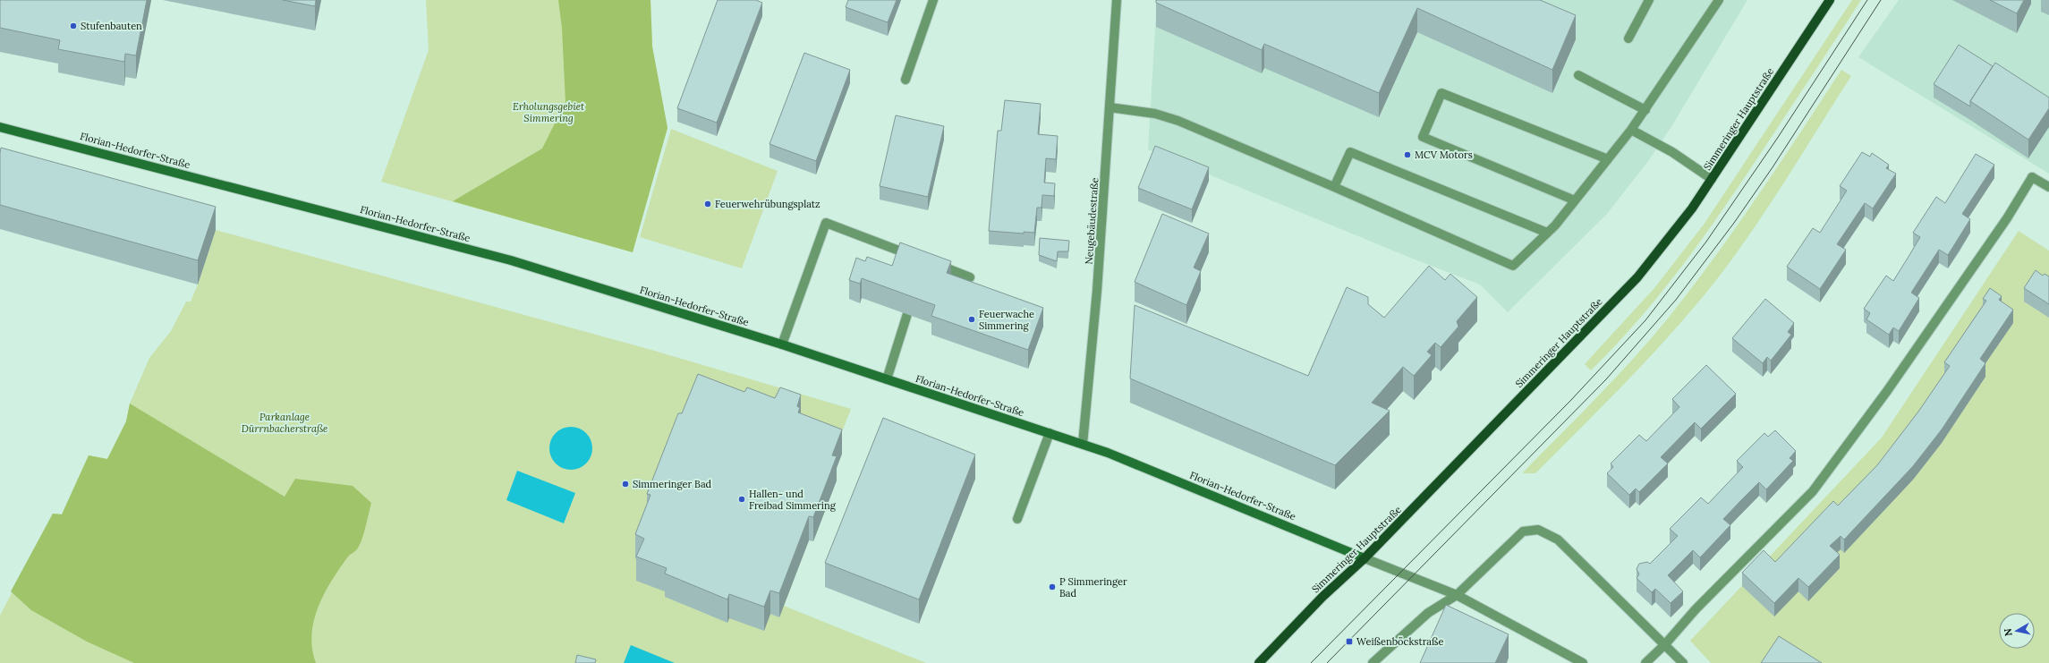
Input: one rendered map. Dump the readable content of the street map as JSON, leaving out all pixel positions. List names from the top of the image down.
{
  "streets": {
    "main road": ["Simmeringer Hauptstraße", "Florian-Hedorfer-Straße"],
    "street": ["Neugebäudestraße"]
  },
  "crossings": [
    ["Simmeringer Hauptstraße", "Florian-Hedorfer-Straße"],
    ["Florian-Hedorfer-Straße", "Neugebäudestraße"]
  ],
  "parks": ["Erholungsgebiet Simmering", "Parkanlage Dürrnbacherstraße"],
  "places": {
    "other": [
      "Stufenbauten",
      "MCV Motors",
      "Feuerwehrübungsplatz",
      "Feuerwache Simmering",
      "Simmeringer Bad",
      "Hallen- und Freibad Simmering",
      "P Simmeringer Bad"
    ],
    "transit": ["Weißenböckstraße"]
  },
  "north": "left"
}
